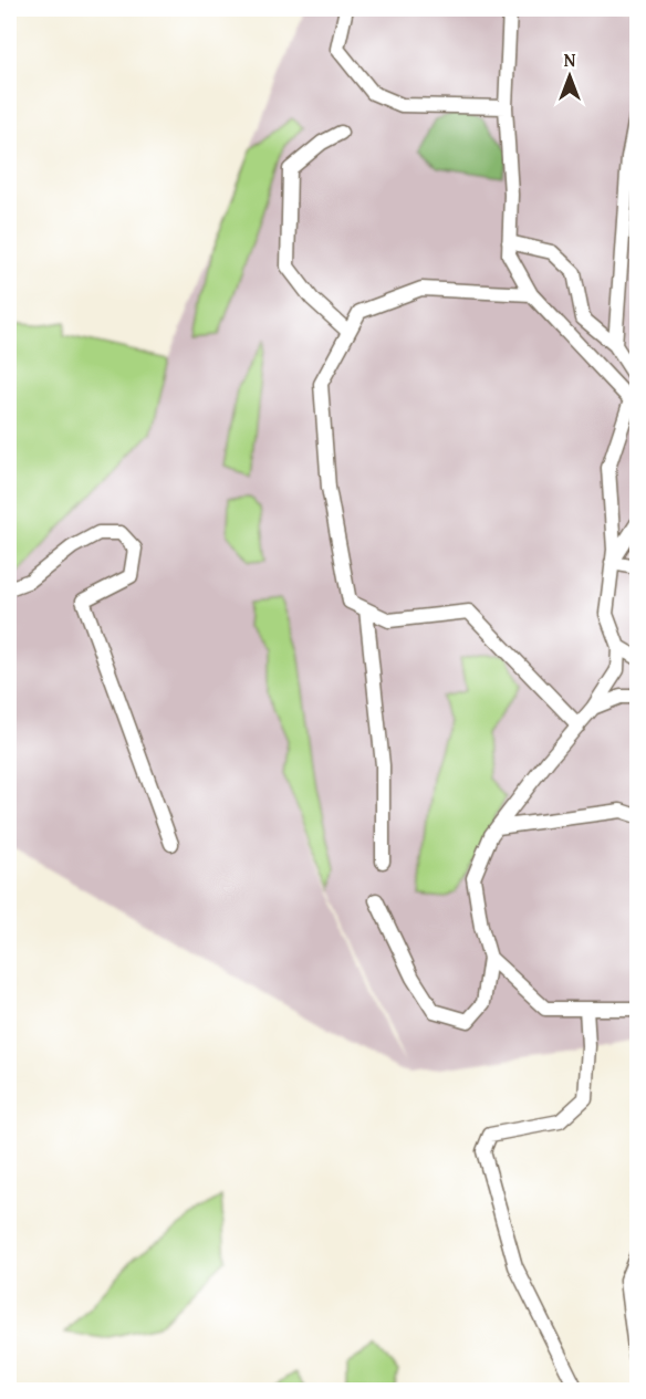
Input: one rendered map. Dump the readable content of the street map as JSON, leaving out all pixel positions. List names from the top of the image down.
{
  "north": "top"
}
